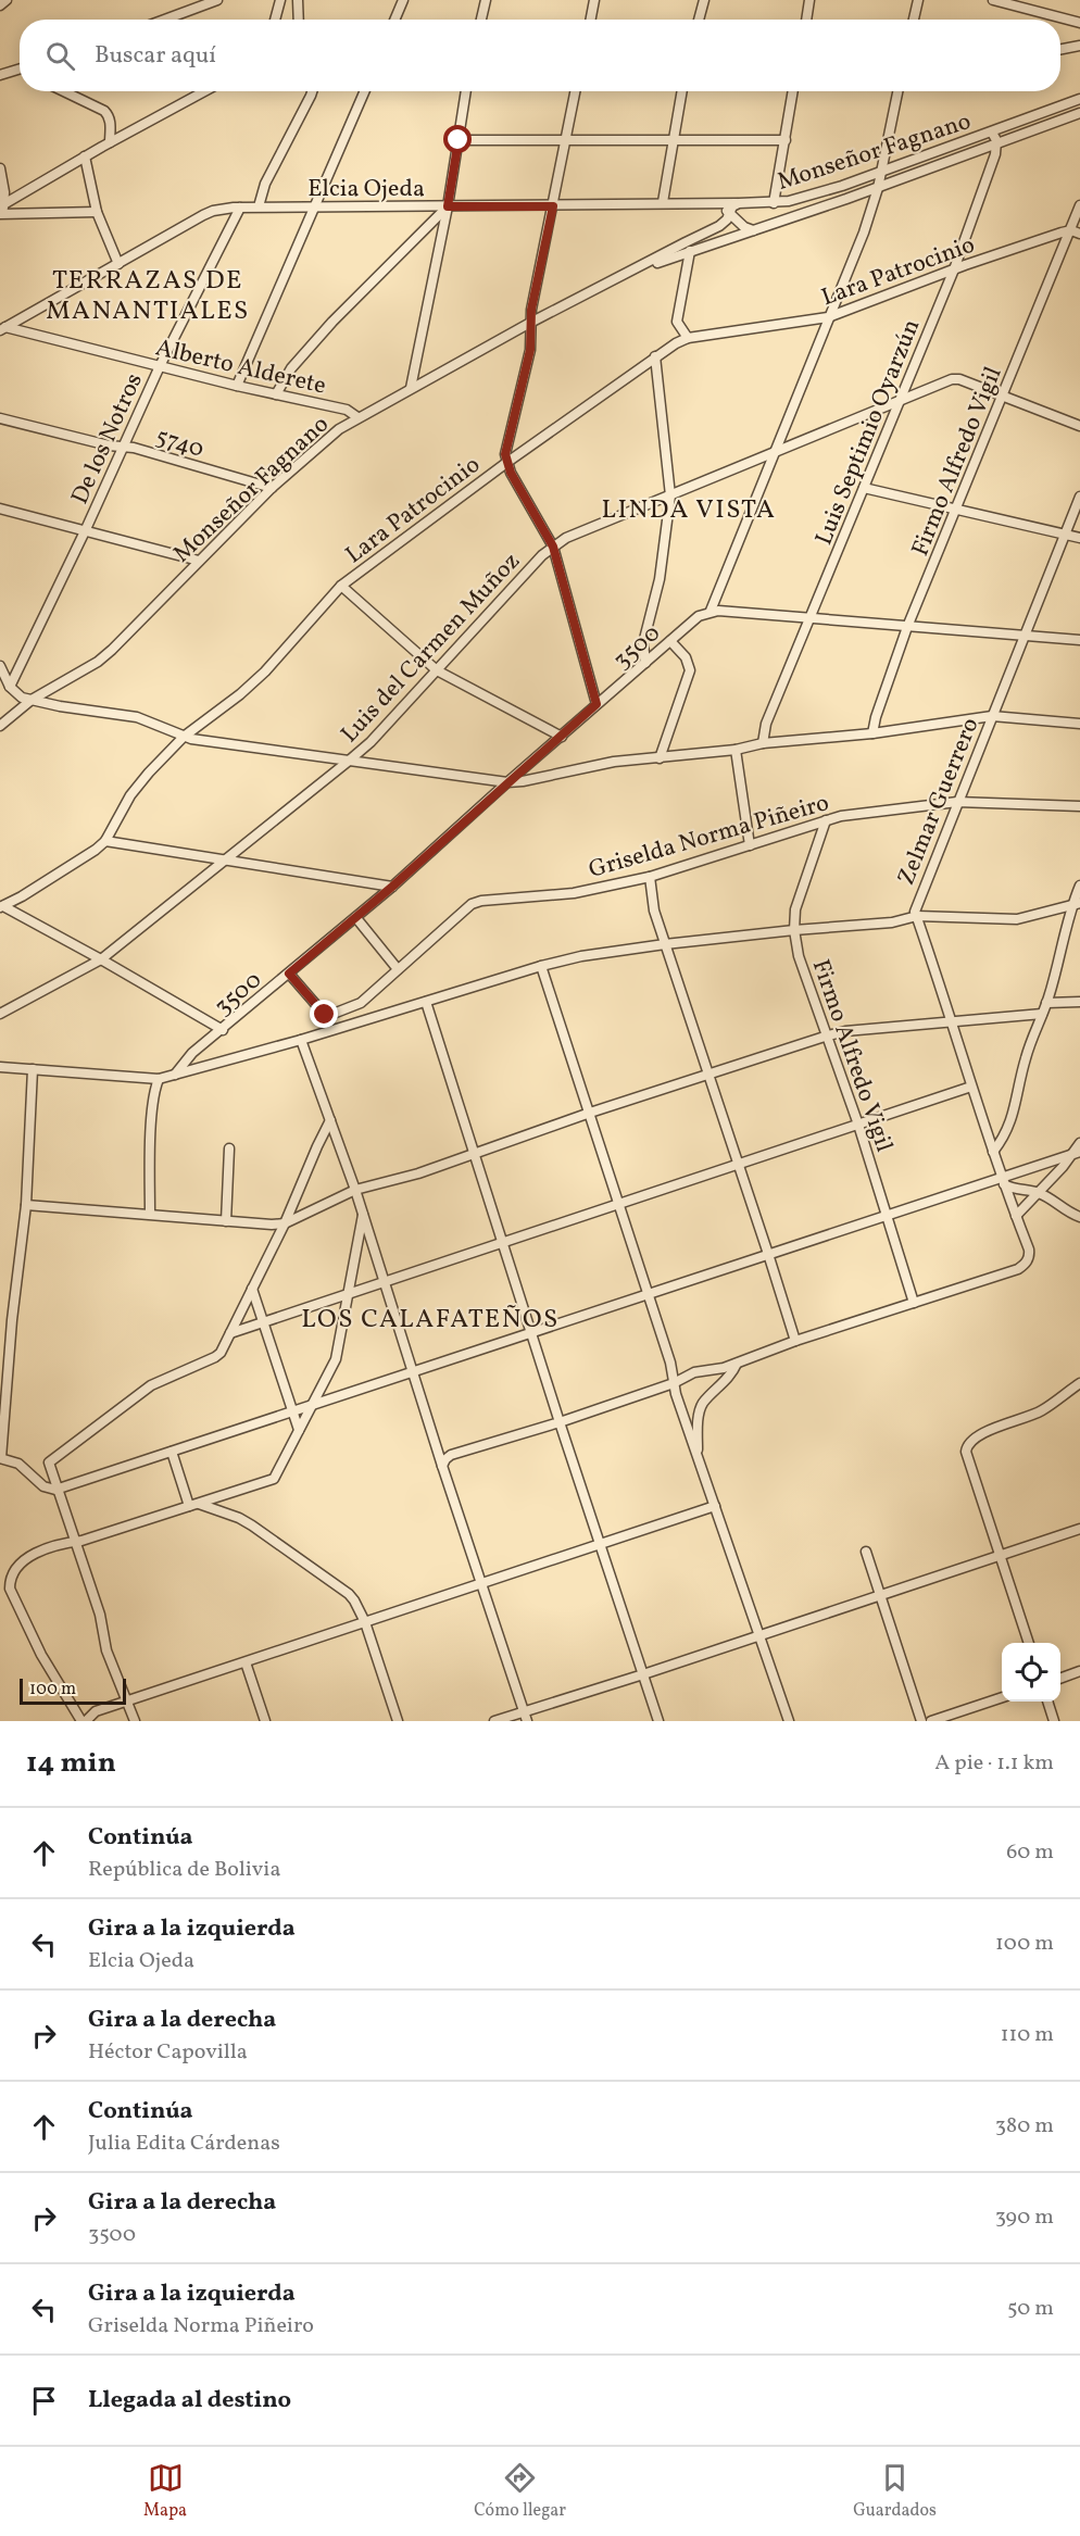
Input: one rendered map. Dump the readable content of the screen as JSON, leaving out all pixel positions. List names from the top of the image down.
{
  "streets": {
    "street": [
      "Monseñor Fagnano",
      "Elcia Ojeda",
      "Lara Patrocinio",
      "Alberto Alderete",
      "Luis Septimio Oyarzún",
      "De los Notros",
      "5740",
      "Firmo Alfredo Vigil",
      "3500",
      "Luis del Carmen Muñoz",
      "Zelmar Guerrero",
      "Griselda Norma Piñeiro"
    ]
  },
  "crossings": [
    ["Monseñor Fagnano", "Elcia Ojeda"],
    ["Monseñor Fagnano", "Alberto Alderete"],
    ["Monseñor Fagnano", "Luis Septimio Oyarzún"],
    ["Monseñor Fagnano", "5740"],
    ["Elcia Ojeda", "De los Notros"],
    ["Lara Patrocinio", "Luis Septimio Oyarzún"],
    ["Lara Patrocinio", "Firmo Alfredo Vigil"],
    ["Alberto Alderete", "De los Notros"],
    ["Luis Septimio Oyarzún", "Luis del Carmen Muñoz"],
    ["De los Notros", "5740"],
    ["Firmo Alfredo Vigil", "Luis del Carmen Muñoz"],
    ["Firmo Alfredo Vigil", "Zelmar Guerrero"],
    ["Firmo Alfredo Vigil", "Griselda Norma Piñeiro"],
    ["3500", "Griselda Norma Piñeiro"],
    ["Zelmar Guerrero", "Griselda Norma Piñeiro"]
  ],
  "districts": ["TERRAZAS DE MANANTIALES", "LINDA VISTA", "LOS CALAFATEÑOS"],
  "scale_bar": "100 m",
  "page": {
    "search": "Buscar aquí",
    "scale": "100 m",
    "heading": ["14 min", "A pie · 1.1 km"],
    "list": [
      ["Continúa", "República de Bolivia", "60 m"],
      ["Gira a la izquierda", "Elcia Ojeda", "100 m"],
      ["Gira a la derecha", "Héctor Capovilla", "110 m"],
      ["Continúa", "Julia Edita Cárdenas", "380 m"],
      ["Gira a la derecha", "3500", "390 m"],
      ["Gira a la izquierda", "Griselda Norma Piñeiro", "50 m"],
      "Llegada al destino"
    ],
    "nav": ["Mapa", "Cómo llegar", "Guardados"]
  }
}
